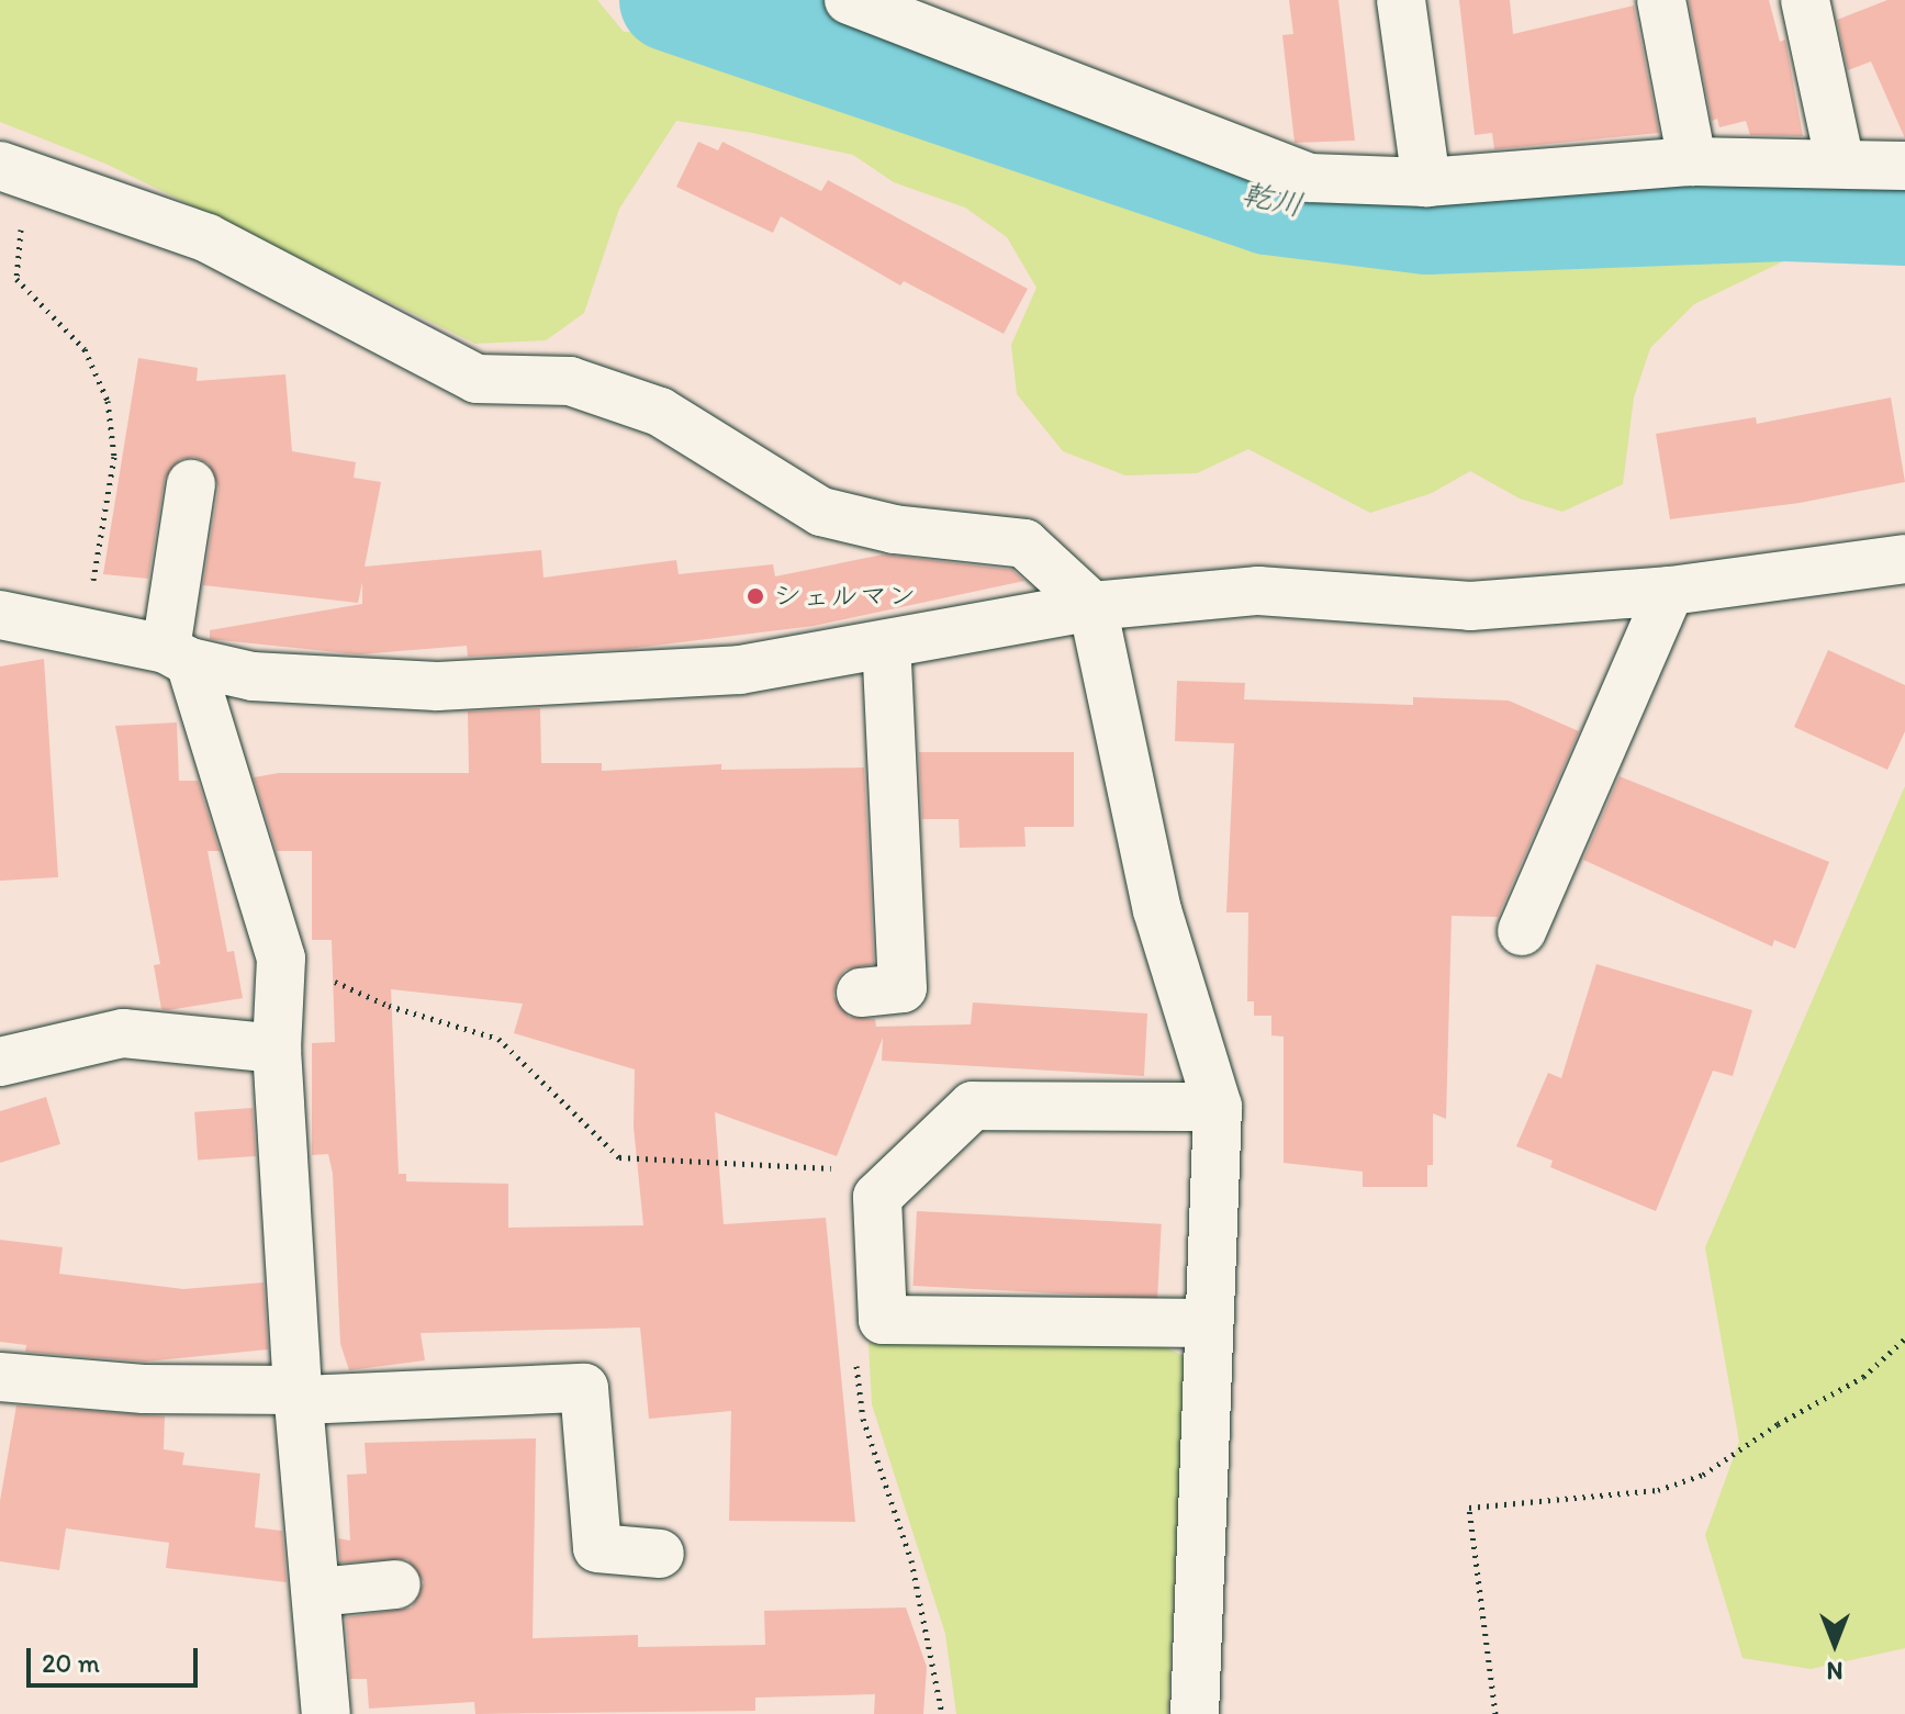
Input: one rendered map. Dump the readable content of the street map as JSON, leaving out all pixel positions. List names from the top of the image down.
{
  "water": ["乾川"],
  "places": ["シェルマン"],
  "scale_bar": "20 m",
  "north": "bottom"
}
